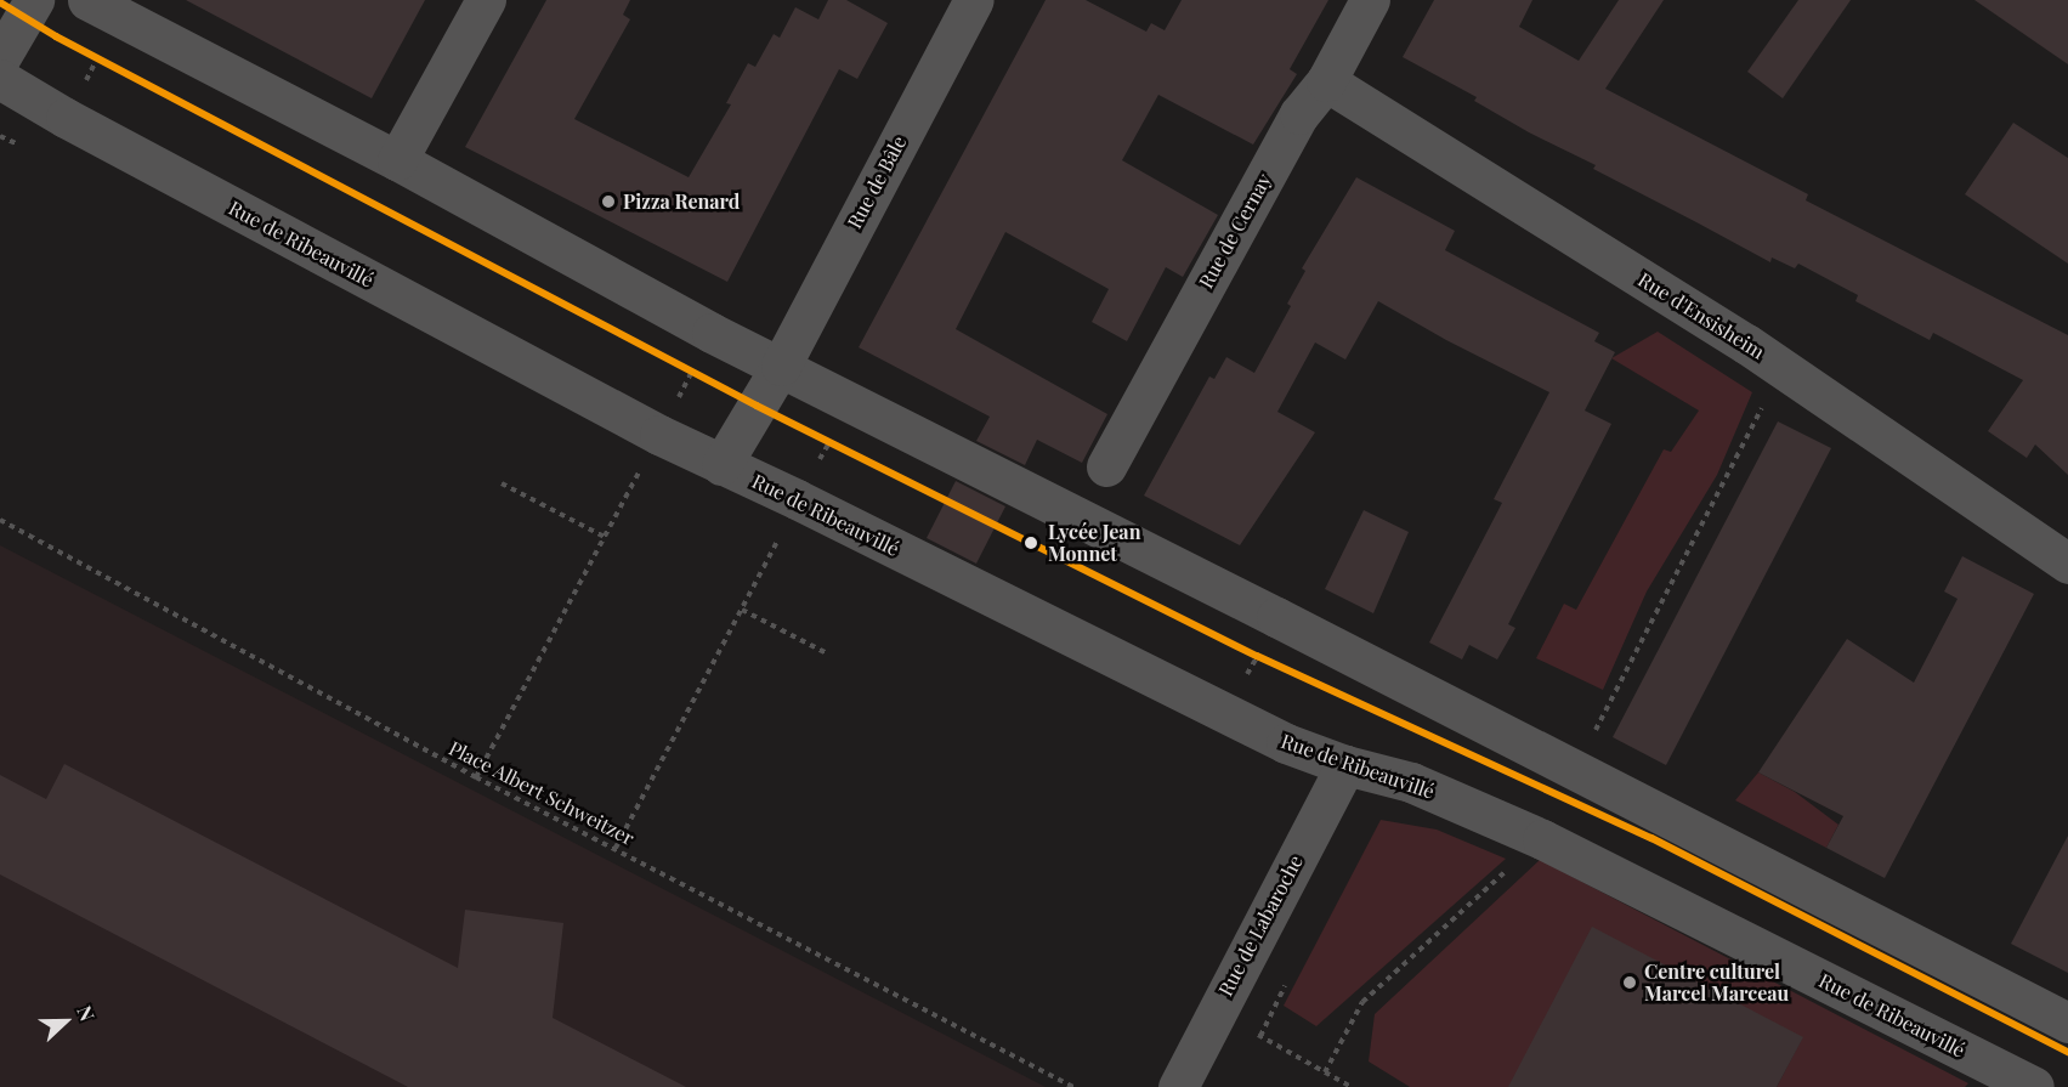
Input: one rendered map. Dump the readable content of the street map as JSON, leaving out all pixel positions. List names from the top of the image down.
{
  "streets": {
    "street": [
      "Rue de Bâle",
      "Rue de Cernay",
      "Rue de Ribeauvillé",
      "Rue d'Ensisheim",
      "Rue de Labaroche"
    ],
    "path": ["Place Albert Schweitzer"]
  },
  "crossings": [
    ["Rue de Cernay", "Rue d'Ensisheim"],
    ["Rue de Ribeauvillé", "Rue de Labaroche"]
  ],
  "places": ["Pizza Renard", "Lycée Jean Monnet", "Centre culturel Marcel Marceau"],
  "north": "right"
}
